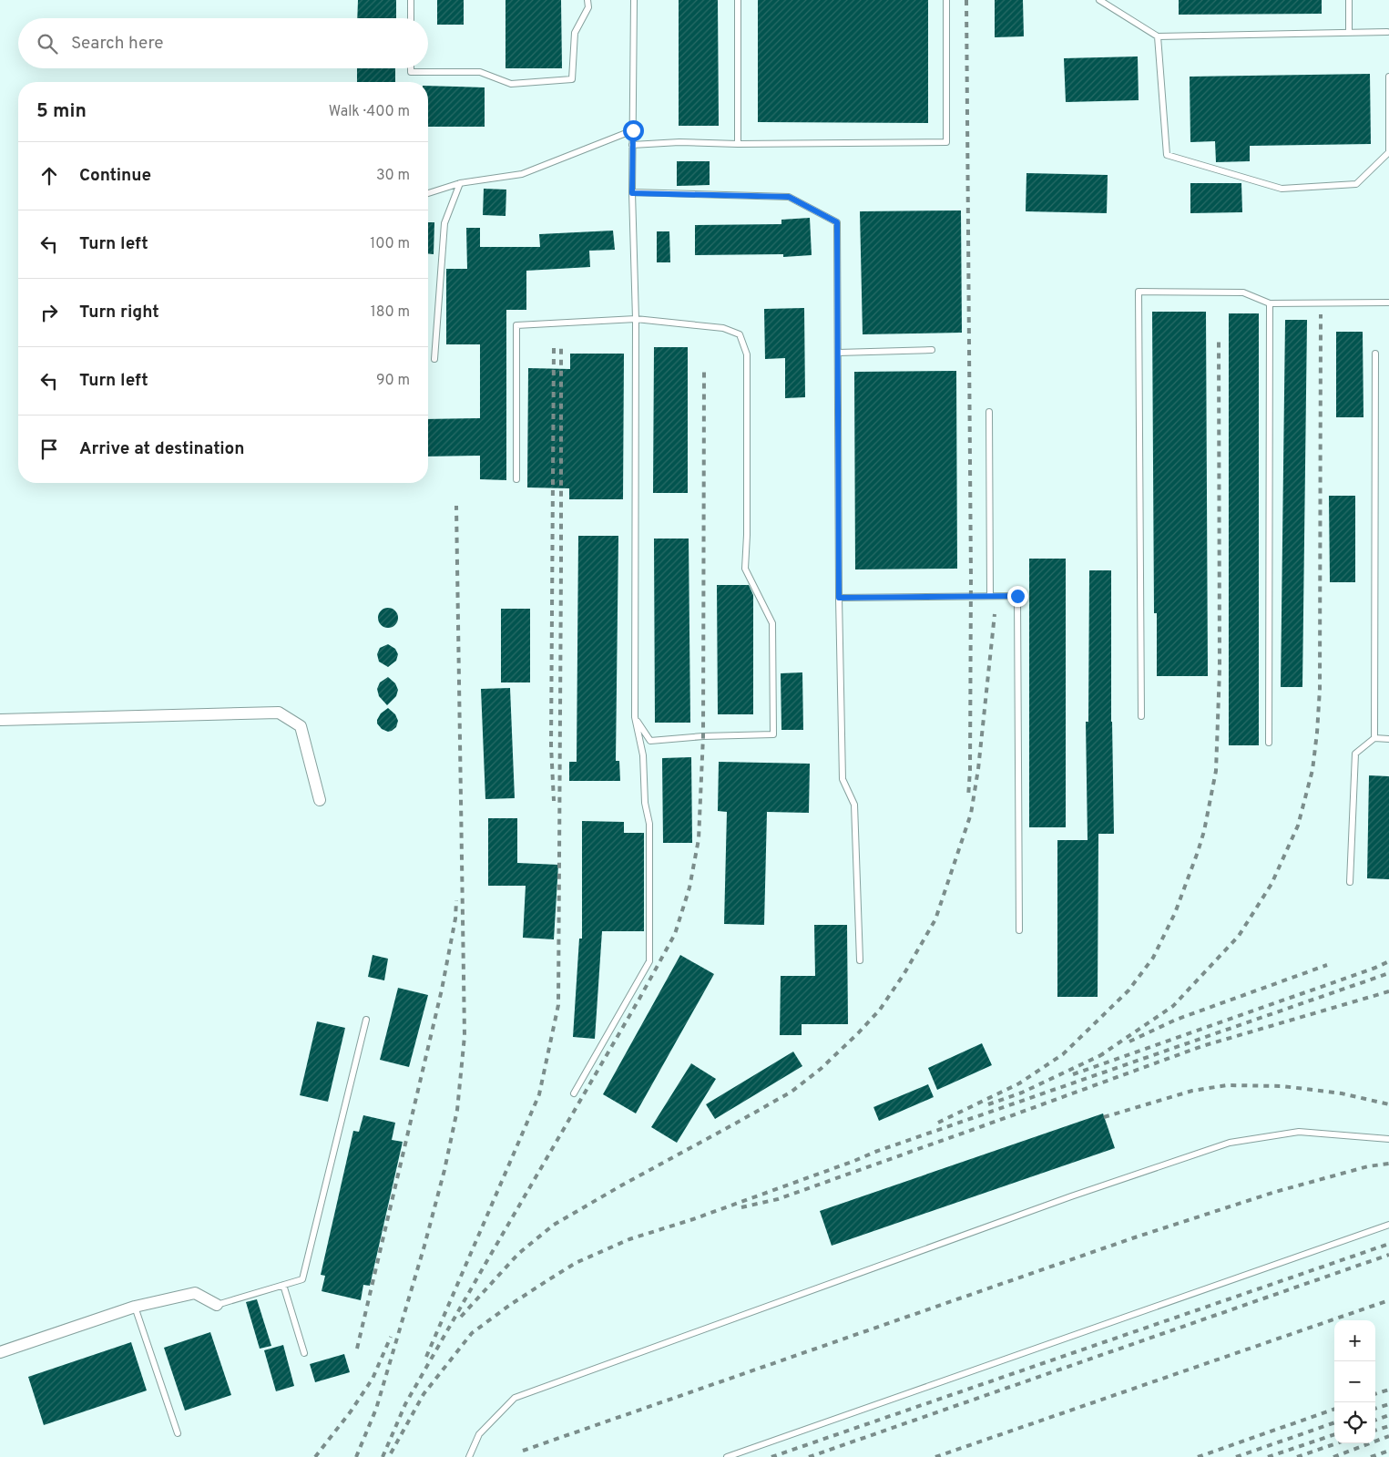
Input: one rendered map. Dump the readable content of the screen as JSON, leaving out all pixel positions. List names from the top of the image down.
{
  "page": {
    "search": "Search here",
    "heading": ["5 min", "Walk · 400 m"],
    "list": [
      ["Continue", "30 m"],
      ["Turn left", "100 m"],
      ["Turn right", "180 m"],
      ["Turn left", "90 m"],
      "Arrive at destination"
    ],
    "map_buttons": ["+", "−"]
  }
}
